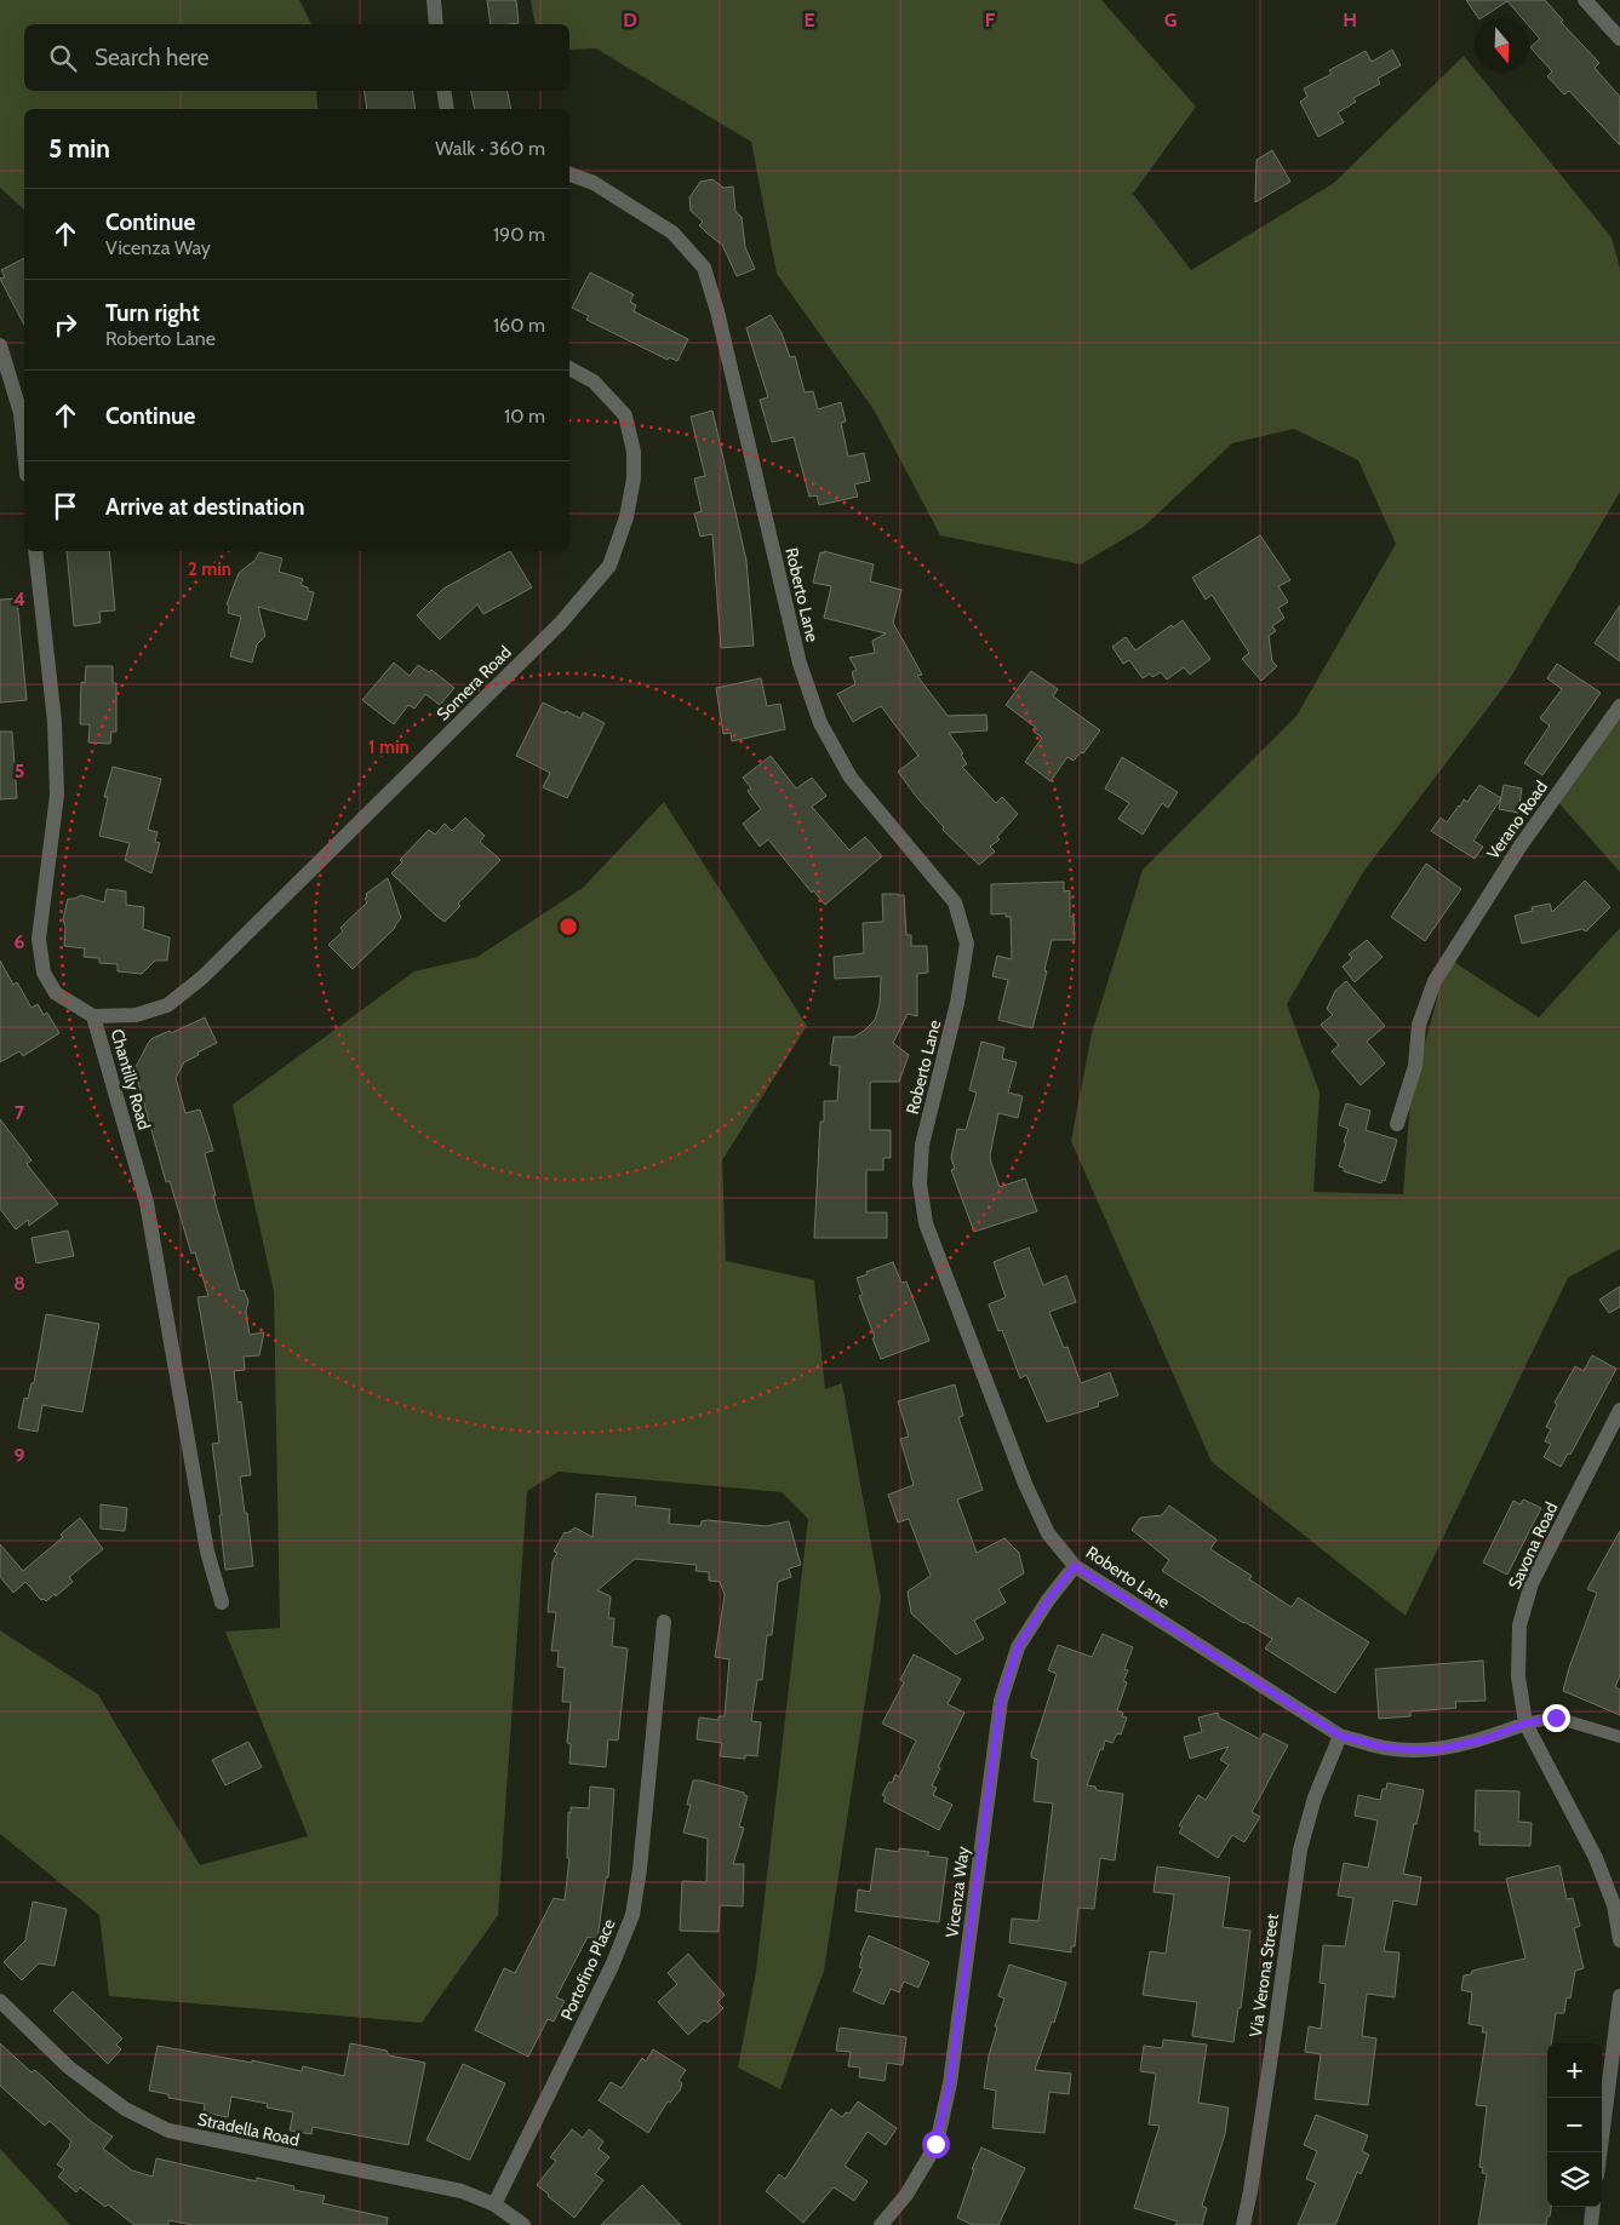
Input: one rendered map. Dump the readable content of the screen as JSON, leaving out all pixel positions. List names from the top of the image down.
{
  "streets": {
    "street": [
      "Roberto Lane",
      "Somera Road",
      "Verano Road",
      "Chantilly Road",
      "Savona Road",
      "Vicenza Way",
      "Portofino Place",
      "Via Verona Street",
      "Stradella Road"
    ]
  },
  "crossings": [
    ["Roberto Lane", "Savona Road"],
    ["Roberto Lane", "Vicenza Way"],
    ["Roberto Lane", "Via Verona Street"],
    ["Somera Road", "Chantilly Road"],
    ["Portofino Place", "Stradella Road"]
  ],
  "north": "bottom",
  "page": {
    "search": "Search here",
    "heading": ["5 min", "Walk · 360 m"],
    "list": [
      ["Continue", "Vicenza Way", "190 m"],
      ["Turn right", "Roberto Lane", "160 m"],
      ["Continue", "10 m"],
      "Arrive at destination"
    ],
    "map_buttons": ["+", "−"]
  },
  "grid": {
    "columns": [
      "D",
      "E",
      "F",
      "G",
      "H"
    ],
    "rows": [
      "4",
      "5",
      "6",
      "7",
      "8",
      "9"
    ]
  },
  "rings": ["2 min", "1 min"]
}
